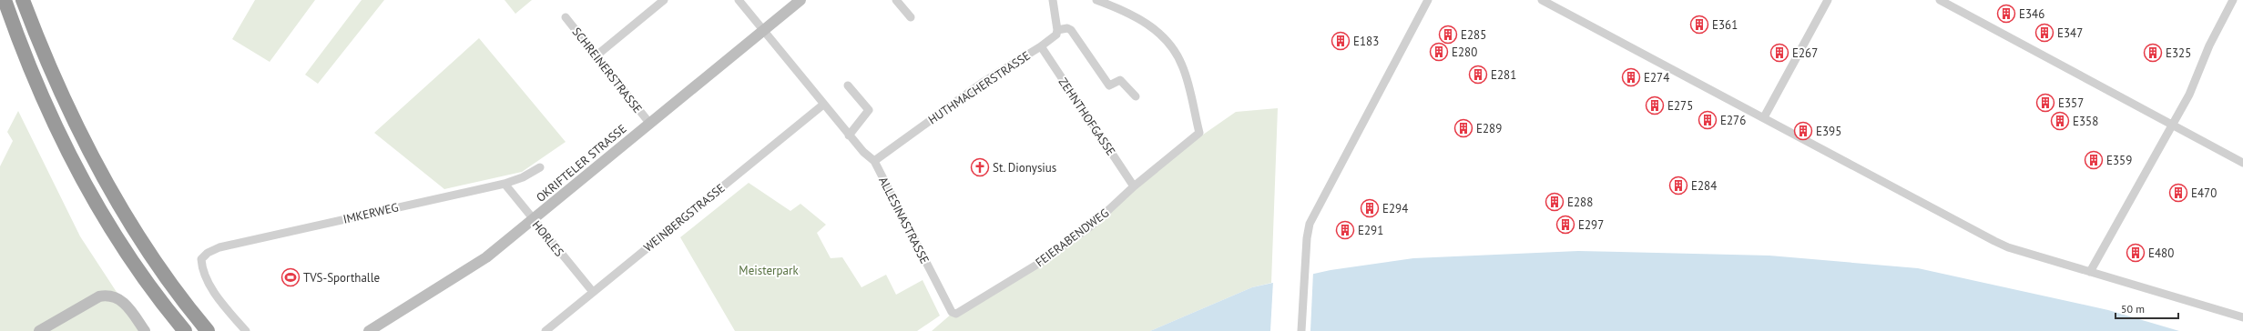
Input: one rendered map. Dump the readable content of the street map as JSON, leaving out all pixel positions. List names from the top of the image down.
{
  "streets": {
    "street": [
      "SCHREINERSTRASSE",
      "HUTHMACHERSTRASSE",
      "ZEHNTHOFGASSE",
      "OKRIFTELER STRASSE",
      "IMKERWEG",
      "WEINBERGSTRASSE",
      "ALLESINASTRASSE",
      "FEIERABENDWEG",
      "HORLES"
    ]
  },
  "crossings": [
    ["SCHREINERSTRASSE", "OKRIFTELER STRASSE"],
    ["HUTHMACHERSTRASSE", "ZEHNTHOFGASSE"],
    ["HUTHMACHERSTRASSE", "ALLESINASTRASSE"],
    ["ZEHNTHOFGASSE", "FEIERABENDWEG"],
    ["OKRIFTELER STRASSE", "ALLESINASTRASSE"],
    ["OKRIFTELER STRASSE", "HORLES"],
    ["IMKERWEG", "HORLES"],
    ["WEINBERGSTRASSE", "ALLESINASTRASSE"],
    ["WEINBERGSTRASSE", "HORLES"],
    ["ALLESINASTRASSE", "FEIERABENDWEG"]
  ],
  "parks": ["Meisterpark"],
  "places": {
    "building": [
      "E346",
      "E361",
      "E347",
      "E285",
      "E183",
      "E280",
      "E267",
      "E325",
      "E281",
      "E274",
      "E357",
      "E275",
      "E276",
      "E358",
      "E289",
      "E395",
      "E359",
      "E284",
      "E470",
      "E288",
      "E294",
      "E297",
      "E291",
      "E480"
    ],
    "church": ["St. Dionysius"],
    "sports": ["TVS-Sporthalle"]
  },
  "scale_bar": "50 m"
}
